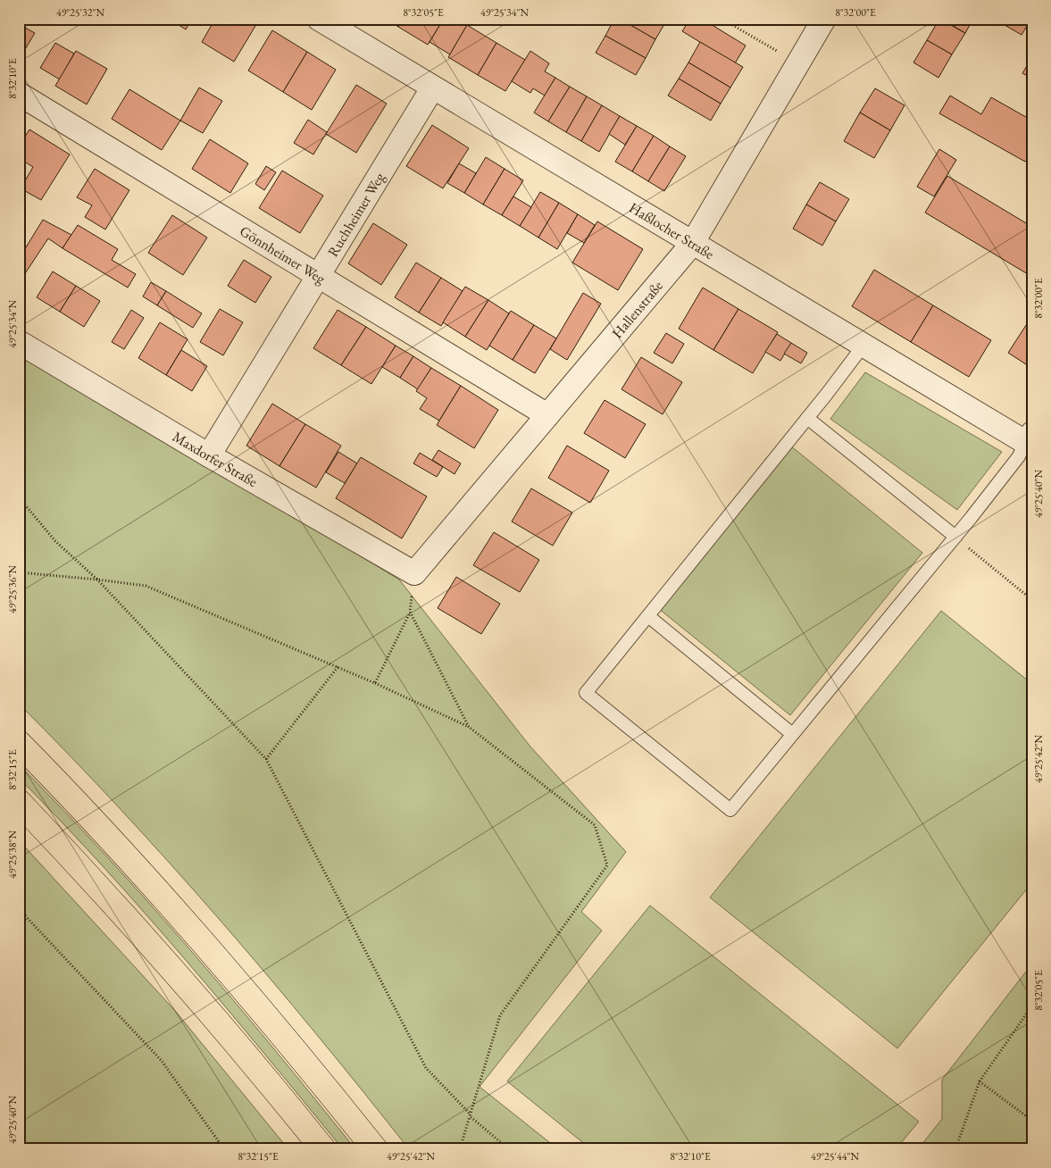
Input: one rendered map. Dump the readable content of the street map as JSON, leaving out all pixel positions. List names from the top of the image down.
{
  "streets": {
    "street": [
      "Ruchheimer Weg",
      "Haßlocher Straße",
      "Gönnheimer Weg",
      "Hallenstraße",
      "Maxdorfer Straße"
    ]
  },
  "crossings": [
    ["Ruchheimer Weg", "Haßlocher Straße"],
    ["Ruchheimer Weg", "Gönnheimer Weg"],
    ["Ruchheimer Weg", "Maxdorfer Straße"],
    ["Haßlocher Straße", "Hallenstraße"],
    ["Gönnheimer Weg", "Hallenstraße"],
    ["Hallenstraße", "Maxdorfer Straße"]
  ],
  "coordinates": [
    "49°25'32\"N",
    "8°32'05\"E",
    "49°25'34\"N",
    "8°32'00\"E",
    "8°32'10\"E",
    "49°25'40\"N",
    "49°25'36\"N",
    "49°25'42\"N",
    "8°32'15\"E",
    "49°25'38\"N",
    "49°25'44\"N"
  ]
}
